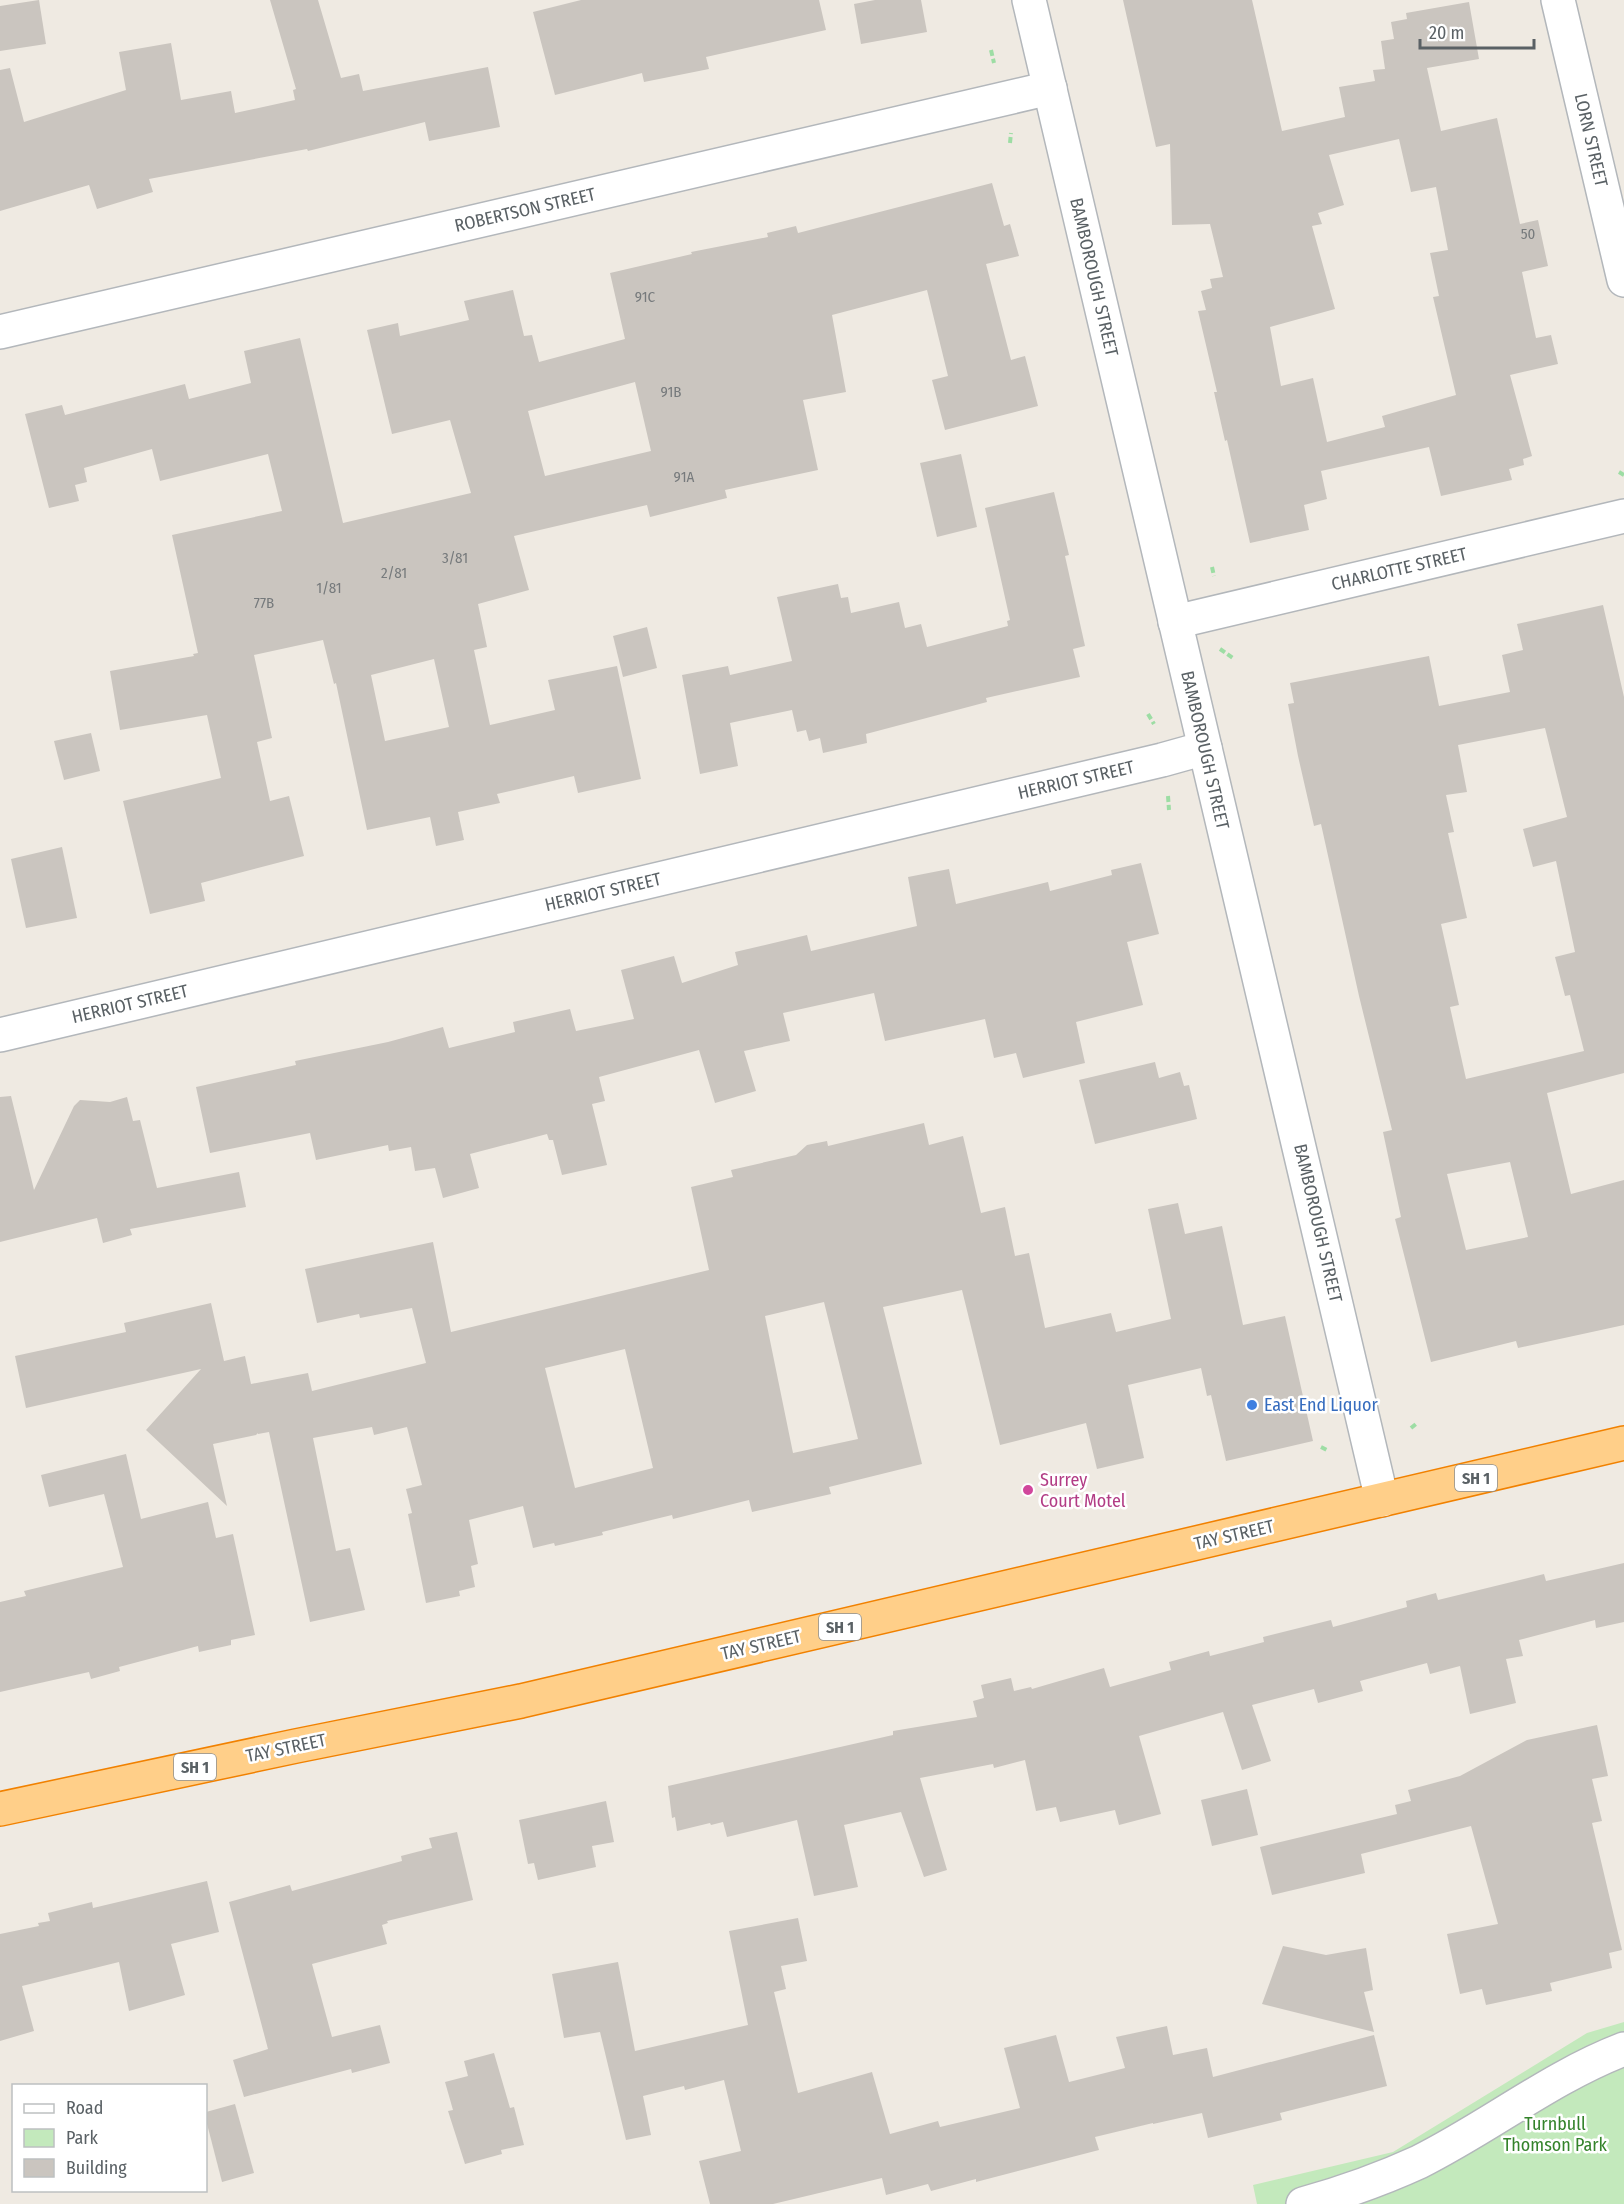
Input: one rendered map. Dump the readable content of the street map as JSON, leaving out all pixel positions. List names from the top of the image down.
{
  "streets": {
    "highway": ["SH 1", "TAY STREET"],
    "street": [
      "LORN STREET",
      "ROBERTSON STREET",
      "BAMBOROUGH STREET",
      "CHARLOTTE STREET",
      "HERRIOT STREET"
    ]
  },
  "crossings": [
    ["ROBERTSON STREET", "BAMBOROUGH STREET"],
    ["BAMBOROUGH STREET", "CHARLOTTE STREET"],
    ["BAMBOROUGH STREET", "HERRIOT STREET"],
    ["BAMBOROUGH STREET", "TAY STREET"]
  ],
  "parks": ["Turnbull Thomson Park"],
  "places": ["East End Liquor", "Surrey Court Motel"],
  "house_numbers": [
    "50",
    "91C",
    "91B",
    "91A",
    "3/81",
    "2/81",
    "1/81",
    "77B"
  ],
  "legend": ["Road", "Park", "Building"],
  "scale_bar": "20 m"
}
